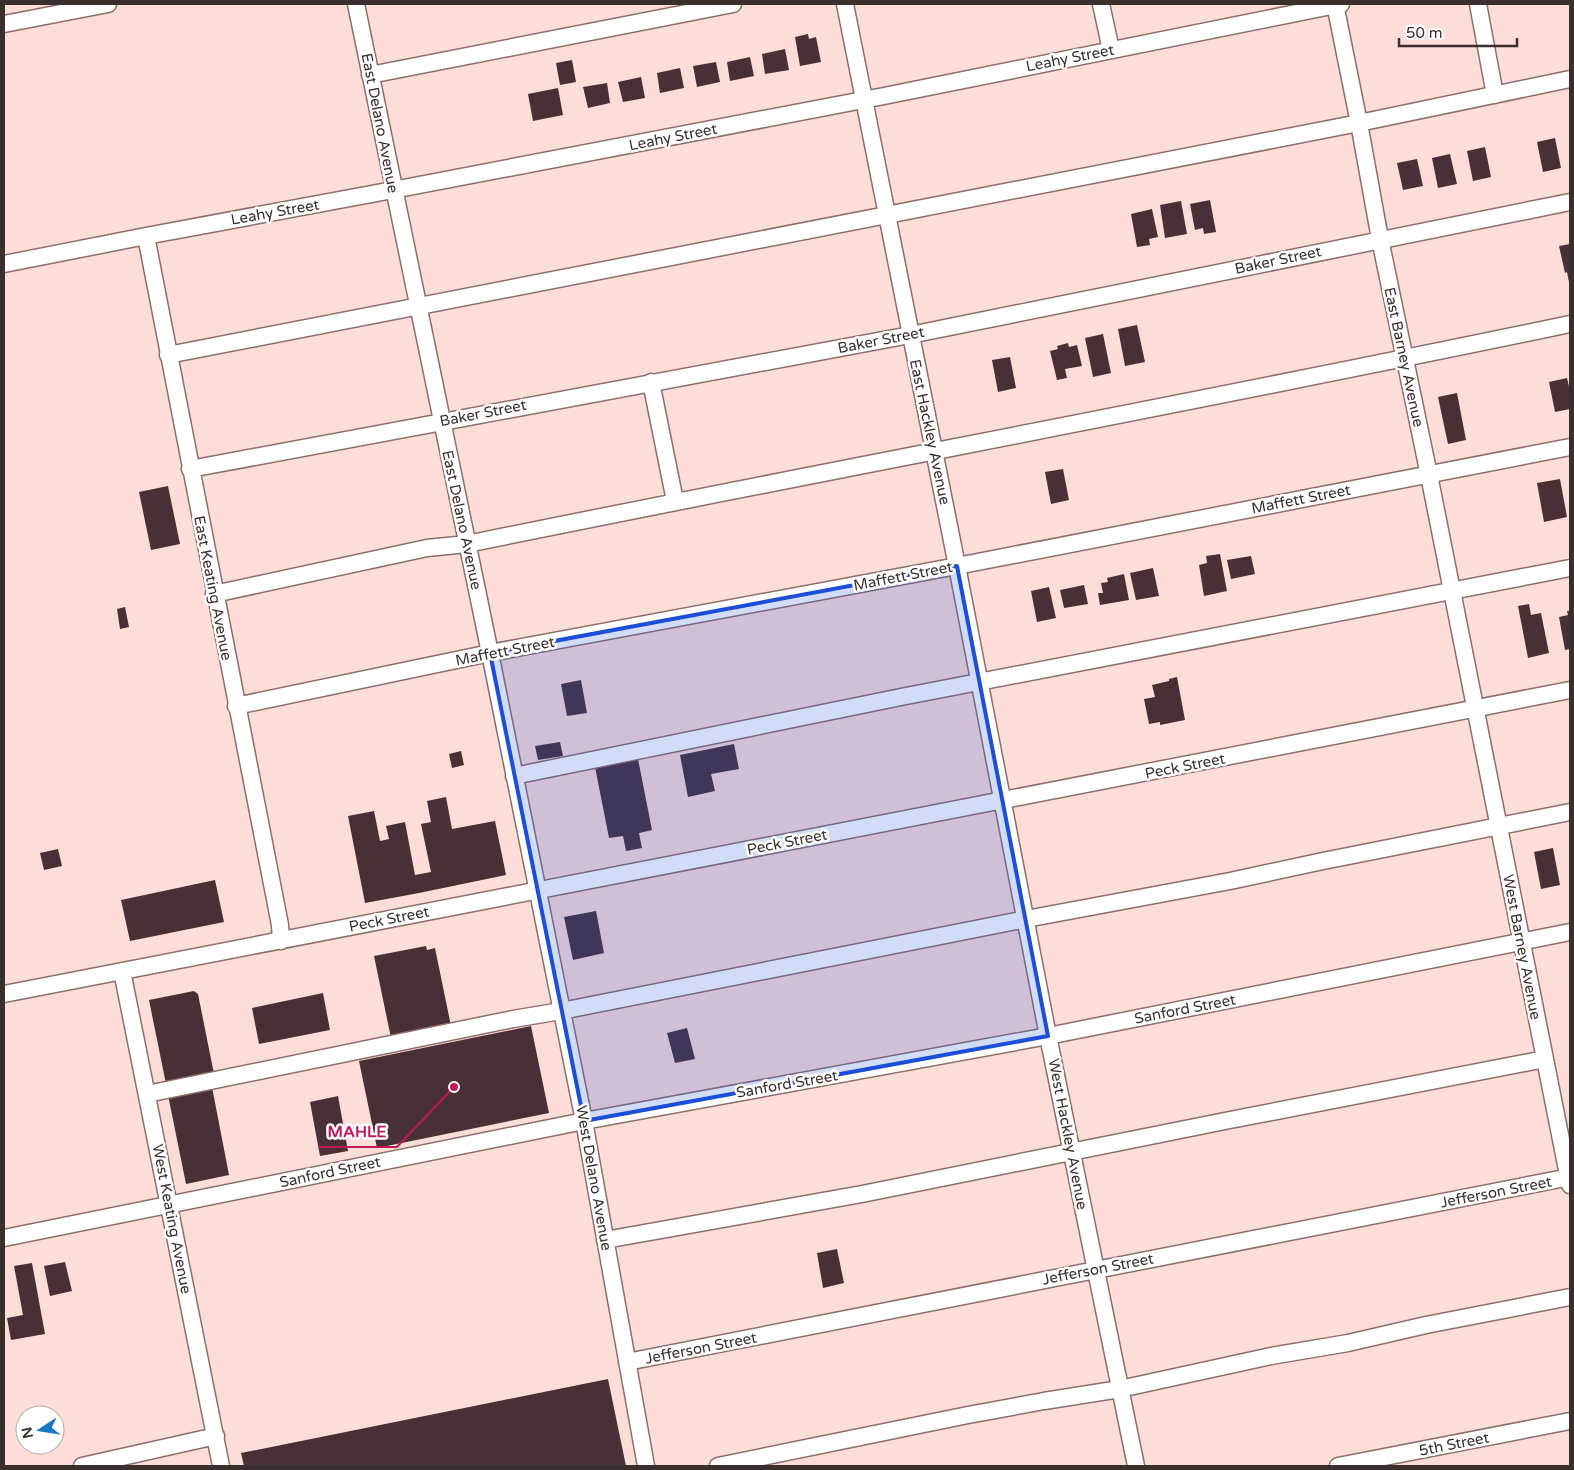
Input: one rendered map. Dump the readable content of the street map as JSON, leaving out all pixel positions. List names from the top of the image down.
{
  "streets": {
    "street": [
      "Leahy Street",
      "East Delano Avenue",
      "Baker Street",
      "East Barney Avenue",
      "East Hackley Avenue",
      "Maffett Street",
      "East Keating Avenue",
      "Peck Street",
      "West Barney Avenue",
      "Sanford Street",
      "West Hackley Avenue",
      "West Delano Avenue",
      "Jefferson Street",
      "West Keating Avenue",
      "5th Street"
    ]
  },
  "crossings": [
    ["Leahy Street", "East Delano Avenue"],
    ["Leahy Street", "East Barney Avenue"],
    ["Leahy Street", "East Hackley Avenue"],
    ["Leahy Street", "East Keating Avenue"],
    ["East Delano Avenue", "Baker Street"],
    ["East Delano Avenue", "Maffett Street"],
    ["East Delano Avenue", "Peck Street"],
    ["East Delano Avenue", "West Delano Avenue"],
    ["Baker Street", "East Barney Avenue"],
    ["Baker Street", "East Hackley Avenue"],
    ["Baker Street", "East Keating Avenue"],
    ["East Barney Avenue", "Maffett Street"],
    ["East Barney Avenue", "Peck Street"],
    ["East Barney Avenue", "West Barney Avenue"],
    ["East Hackley Avenue", "Maffett Street"],
    ["East Hackley Avenue", "Peck Street"],
    ["East Hackley Avenue", "West Hackley Avenue"],
    ["Maffett Street", "East Keating Avenue"],
    ["East Keating Avenue", "Peck Street"],
    ["Peck Street", "West Barney Avenue"],
    ["Peck Street", "West Hackley Avenue"],
    ["Peck Street", "West Delano Avenue"],
    ["Peck Street", "West Keating Avenue"],
    ["West Barney Avenue", "Sanford Street"],
    ["West Barney Avenue", "Jefferson Street"],
    ["Sanford Street", "West Hackley Avenue"],
    ["Sanford Street", "West Delano Avenue"],
    ["Sanford Street", "West Keating Avenue"],
    ["West Hackley Avenue", "Jefferson Street"],
    ["West Delano Avenue", "Jefferson Street"]
  ],
  "places": ["MAHLE"],
  "scale_bar": "50 m",
  "north": "left"
}
